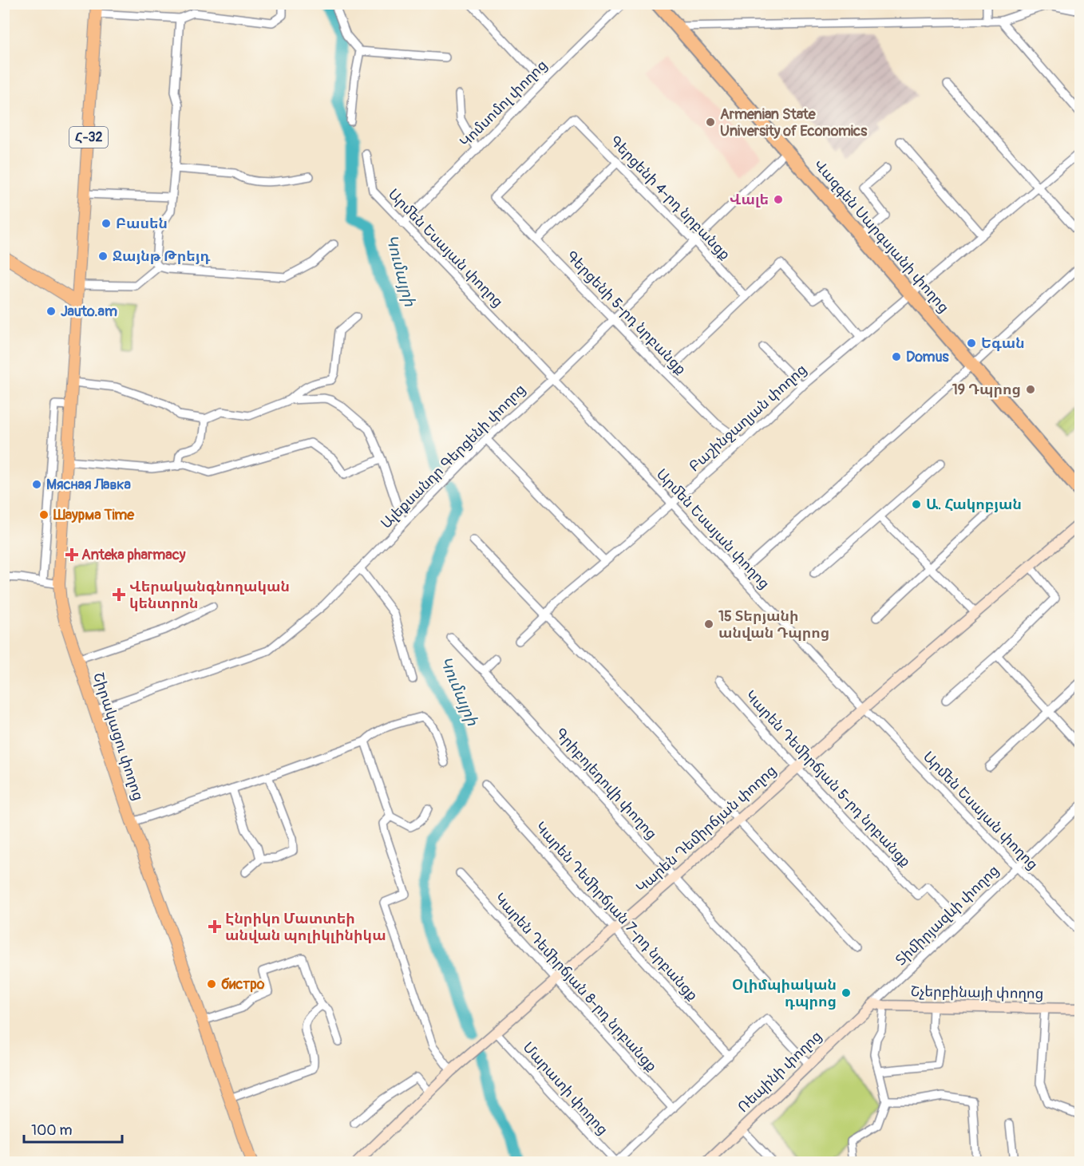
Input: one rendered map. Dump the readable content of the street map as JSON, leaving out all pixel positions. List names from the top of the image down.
{
  "streets": {
    "highway": ["Վազգեն Սարգսյանի փողոց"],
    "main road": ["Հ-32", "Շիրակացու փողոց"],
    "street": [
      "Կոմսոմոլ փողոց",
      "Գերցենի 4-րդ նրբանցք",
      "Արմեն Եսայան փողոց",
      "Գերցենի 5-րդ նրբանցք",
      "Բաշինջաղյան փողոց",
      "Ալեքսանդր Գերցենի փողոց",
      "Կարեն Դեմիրճյան 5-րդ նրբանցք",
      "Գրիբոյեդովի փողոց",
      "Կարեն Դեմիրճյան փողոց",
      "Կարեն Դեմիրճյան 7-րդ նրբանցք",
      "Տիմիրյազևի փողոց",
      "Կարեն Դեմիրճյան 8-րդ նրբանցք",
      "Շչերբինայի փողոց",
      "Ռեպինի փողոց",
      "Մարատի փողոց"
    ]
  },
  "crossings": [
    ["Կոմսոմոլ փողոց", "Արմեն Եսայան փողոց"],
    ["Հ-32", "Շիրակացու փողոց"],
    ["Գերցենի 4-րդ նրբանցք", "Գերցենի 5-րդ նրբանցք"],
    ["Գերցենի 4-րդ նրբանցք", "Ալեքսանդր Գերցենի փողոց"],
    ["Վազգեն Սարգսյանի փողոց", "Բաշինջաղյան փողոց"],
    ["Վազգեն Սարգսյանի փողոց", "Ալեքսանդր Գերցենի փողոց"],
    ["Արմեն Եսայան փողոց", "Բաշինջաղյան փողոց"],
    ["Արմեն Եսայան փողոց", "Ալեքսանդր Գերցենի փողոց"],
    ["Արմեն Եսայան փողոց", "Կարեն Դեմիրճյան փողոց"],
    ["Արմեն Եսայան փողոց", "Տիմիրյազևի փողոց"],
    ["Գերցենի 5-րդ նրբանցք", "Բաշինջաղյան փողոց"],
    ["Գերցենի 5-րդ նրբանցք", "Ալեքսանդր Գերցենի փողոց"],
    ["Ալեքսանդր Գերցենի փողոց", "Շիրակացու փողոց"],
    ["Կարեն Դեմիրճյան 5-րդ նրբանցք", "Կարեն Դեմիրճյան փողոց"],
    ["Կարեն Դեմիրճյան 5-րդ նրբանցք", "Տիմիրյազևի փողոց"],
    ["Գրիբոյեդովի փողոց", "Կարեն Դեմիրճյան փողոց"],
    ["Կարեն Դեմիրճյան փողոց", "Կարեն Դեմիրճյան 7-րդ նրբանցք"],
    ["Կարեն Դեմիրճյան փողոց", "Կարեն Դեմիրճյան 8-րդ նրբանցք"],
    ["Կարեն Դեմիրճյան փողոց", "Մարատի փողոց"],
    ["Տիմիրյազևի փողոց", "Շչերբինայի փողոց"],
    ["Տիմիրյազևի փողոց", "Ռեպինի փողոց"],
    ["Շչերբինայի փողոց", "Ռեպինի փողոց"]
  ],
  "water": ["Կումայրի"],
  "places": {
    "other": [
      "Armenian State University of Economics",
      "Վալե",
      "Բասեն",
      "Ջայնթ Թրեյդ",
      "Jauto.am",
      "Եգան",
      "Domus",
      "19 Դպրոց",
      "Мясная Лавка",
      "Ա. Հակոբյան",
      "Шаурма Time",
      "15 Տերյանի անվան Դպրոց",
      "бистро",
      "Օլիմպիական դպրոց"
    ],
    "health": ["Anteka pharmacy", "Վերականգնողական կենտրոն", "Էնրիկո Մատտեի անվան պոլիկլինիկա"]
  },
  "scale_bar": "100 m"
}
